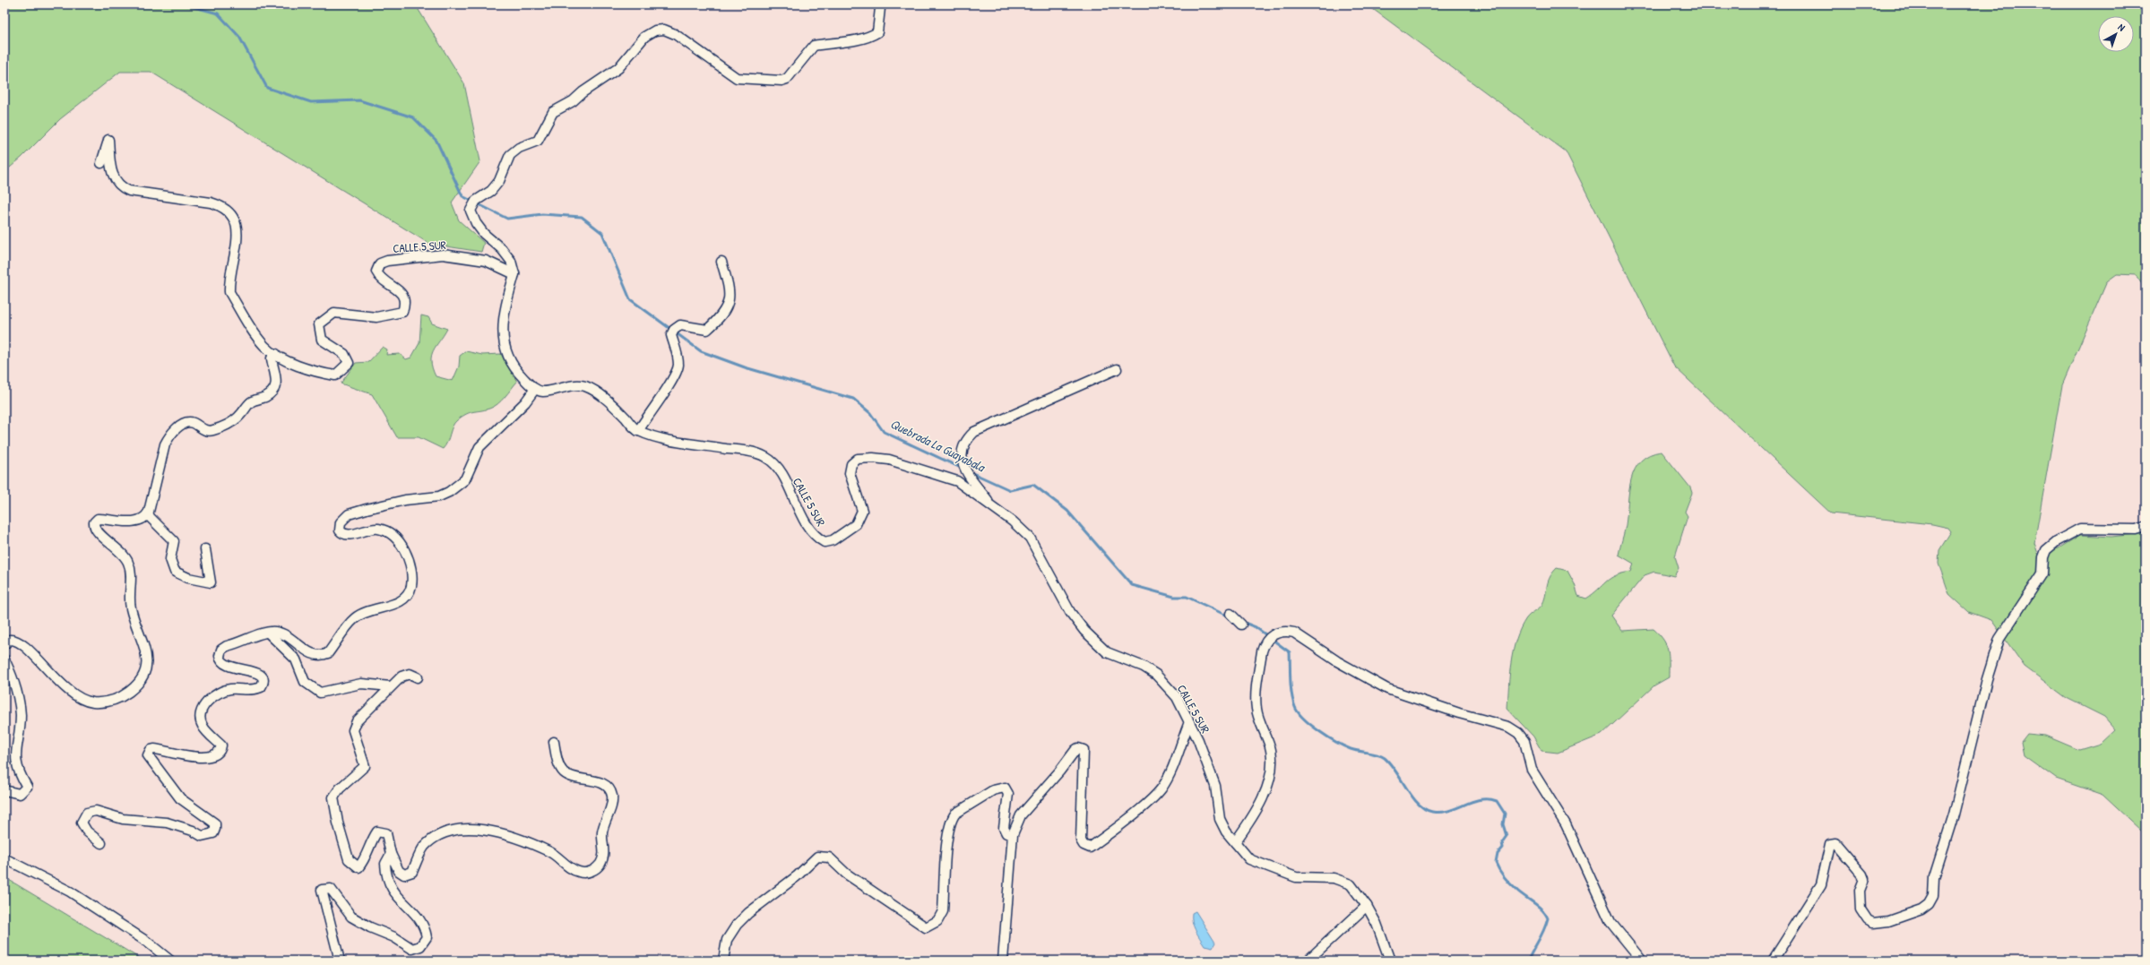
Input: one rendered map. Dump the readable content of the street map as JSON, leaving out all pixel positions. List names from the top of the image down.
{
  "streets": {
    "street": ["CALLE 5 SUR"]
  },
  "water": ["Quebrada La Guayabala"],
  "north": "top right"
}
